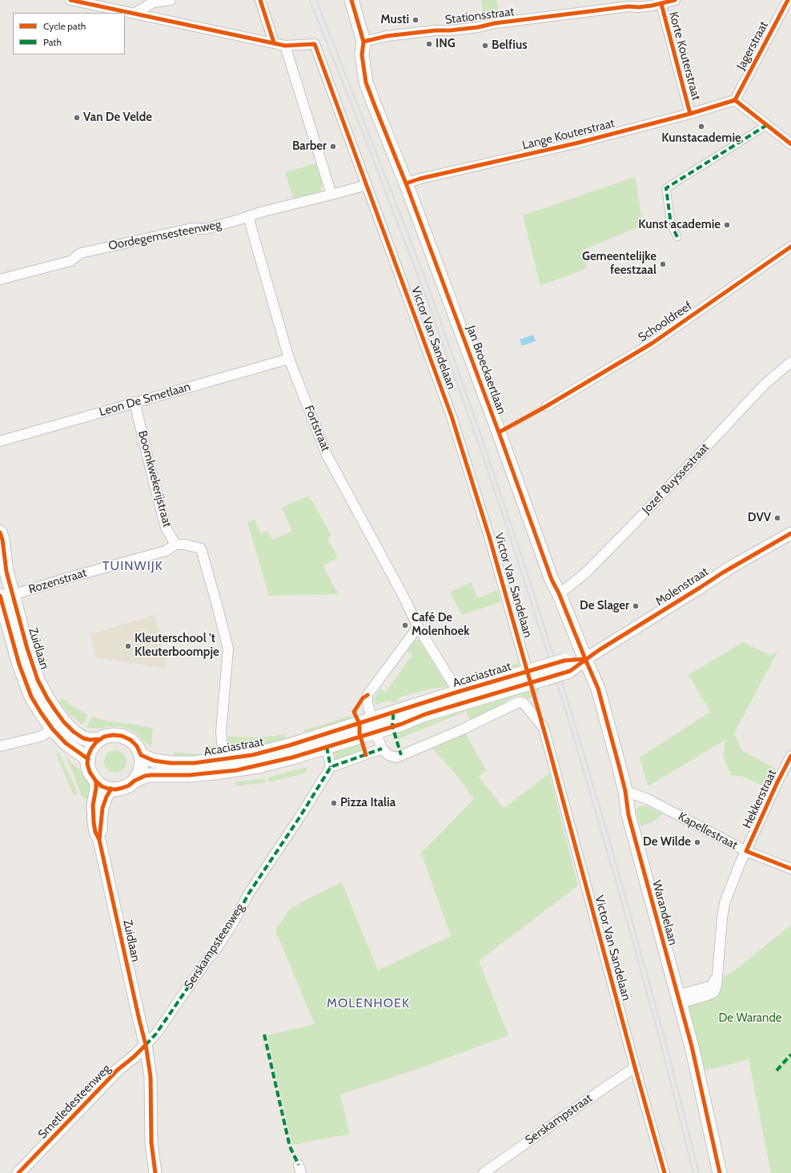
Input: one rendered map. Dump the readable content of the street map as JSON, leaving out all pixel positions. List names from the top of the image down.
{
  "streets": {
    "main road": [
      "Jan Broeckaertlaan",
      "Zuidlaan",
      "Acaciastraat",
      "Warandelaan"
    ],
    "street": [
      "Stationsstraat",
      "Jagerstraat",
      "Korte Kouterstraat",
      "Lange Kouterstraat",
      "Oordegemsesteenweg",
      "Schooldreef",
      "Victor Van Sandelaan",
      "Leon De Smetlaan",
      "Fortstraat",
      "Boomkwekerijstraat",
      "Jozef Buyssestraat",
      "Rozenstraat",
      "Molenstraat",
      "Hekkerstraat",
      "Kapellestraat",
      "Serskampsteenweg",
      "Smetledesteenweg",
      "Serskampstraat"
    ]
  },
  "crossings": [
    ["Stationsstraat", "Korte Kouterstraat"],
    ["Stationsstraat", "Jan Broeckaertlaan"],
    ["Jagerstraat", "Lange Kouterstraat"],
    ["Korte Kouterstraat", "Lange Kouterstraat"],
    ["Lange Kouterstraat", "Jan Broeckaertlaan"],
    ["Oordegemsesteenweg", "Victor Van Sandelaan"],
    ["Oordegemsesteenweg", "Fortstraat"],
    ["Victor Van Sandelaan", "Acaciastraat"],
    ["Victor Van Sandelaan", "Serskampstraat"],
    ["Jan Broeckaertlaan", "Jozef Buyssestraat"],
    ["Jan Broeckaertlaan", "Molenstraat"],
    ["Jan Broeckaertlaan", "Acaciastraat"],
    ["Jan Broeckaertlaan", "Warandelaan"],
    ["Leon De Smetlaan", "Fortstraat"],
    ["Leon De Smetlaan", "Boomkwekerijstraat"],
    ["Fortstraat", "Acaciastraat"],
    ["Boomkwekerijstraat", "Rozenstraat"],
    ["Rozenstraat", "Zuidlaan"],
    ["Molenstraat", "Acaciastraat"],
    ["Molenstraat", "Warandelaan"],
    ["Zuidlaan", "Acaciastraat"],
    ["Zuidlaan", "Serskampsteenweg"],
    ["Zuidlaan", "Smetledesteenweg"],
    ["Acaciastraat", "Warandelaan"],
    ["Hekkerstraat", "Kapellestraat"],
    ["Hekkerstraat", "Warandelaan"],
    ["Kapellestraat", "Warandelaan"],
    ["Serskampsteenweg", "Smetledesteenweg"]
  ],
  "districts": ["TUINWIJK", "MOLENHOEK"],
  "parks": ["De Warande"],
  "places": [
    "Musti",
    "ING",
    "Belfius",
    "Van De Velde",
    "Kunstacademie",
    "Barber",
    "Kunst academie",
    "Gemeentelijke feestzaal",
    "DVV",
    "De Slager",
    "Café De Molenhoek",
    "Kleuterschool 't Kleuterboompje",
    "Pizza Italia",
    "De Wilde"
  ],
  "legend": ["Cycle path", "Path"]
}
